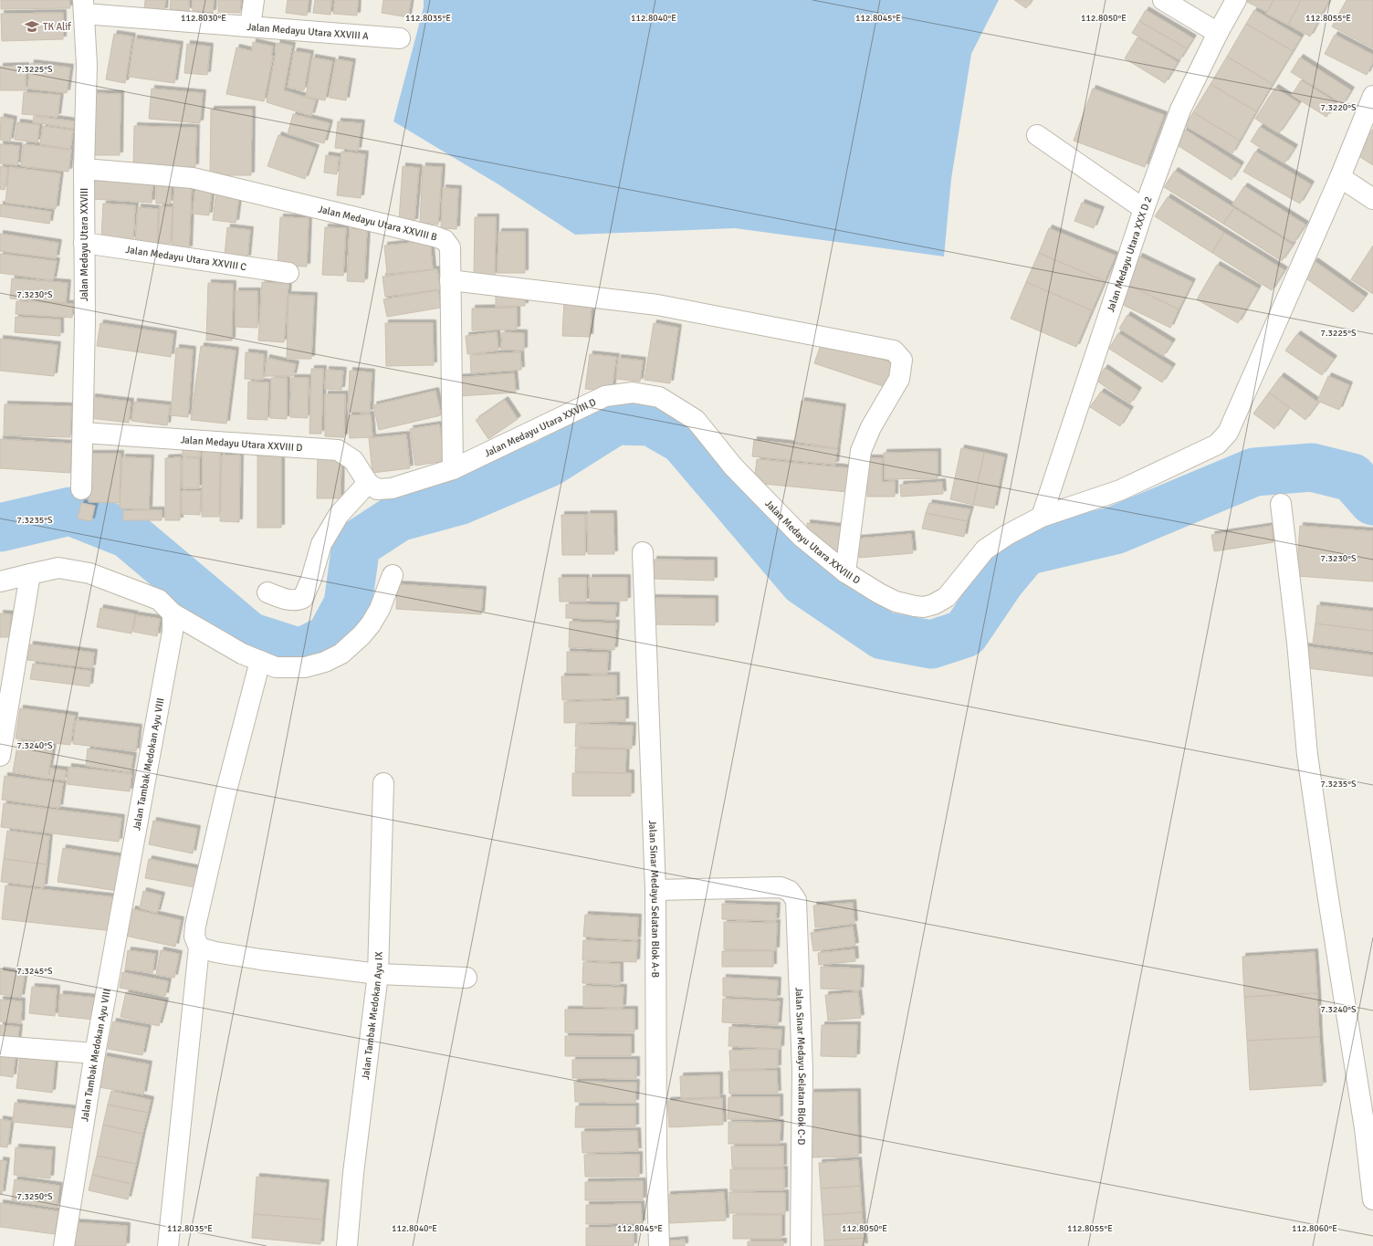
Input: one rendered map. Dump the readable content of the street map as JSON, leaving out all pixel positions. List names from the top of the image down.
{
  "streets": {
    "street": [
      "Jalan Medayu Utara XXVIII A",
      "Jalan Medayu Utara XXVIII B",
      "Jalan Medayu Utara XXVIII",
      "Jalan Medayu Utara XXX D 2",
      "Jalan Medayu Utara XXVIII C",
      "Jalan Medayu Utara XXVIII D",
      "Jalan Tambak Medokan Ayu VIII",
      "Jalan Sinar Medayu Selatan Blok A-B",
      "Jalan Tambak Medokan Ayu IX",
      "Jalan Sinar Medayu Selatan Blok C-D"
    ]
  },
  "crossings": [
    ["Jalan Medayu Utara XXVIII A", "Jalan Medayu Utara XXVIII"],
    ["Jalan Medayu Utara XXVIII B", "Jalan Medayu Utara XXVIII"],
    ["Jalan Medayu Utara XXVIII B", "Jalan Medayu Utara XXVIII D"],
    ["Jalan Medayu Utara XXVIII", "Jalan Medayu Utara XXVIII C"],
    ["Jalan Medayu Utara XXVIII", "Jalan Medayu Utara XXVIII D"],
    ["Jalan Medayu Utara XXX D 2", "Jalan Medayu Utara XXVIII D"],
    ["Jalan Sinar Medayu Selatan Blok A-B", "Jalan Sinar Medayu Selatan Blok C-D"]
  ],
  "places": {
    "school or university": ["TK Alif"]
  },
  "coordinates": [
    "112.8030°E",
    "112.8035°E",
    "112.8040°E",
    "112.8045°E",
    "112.8050°E",
    "112.8055°E",
    "7.3225°S",
    "7.3220°S",
    "7.3230°S",
    "7.3235°S",
    "7.3240°S",
    "7.3245°S",
    "7.3250°S",
    "112.8060°E"
  ]
}
